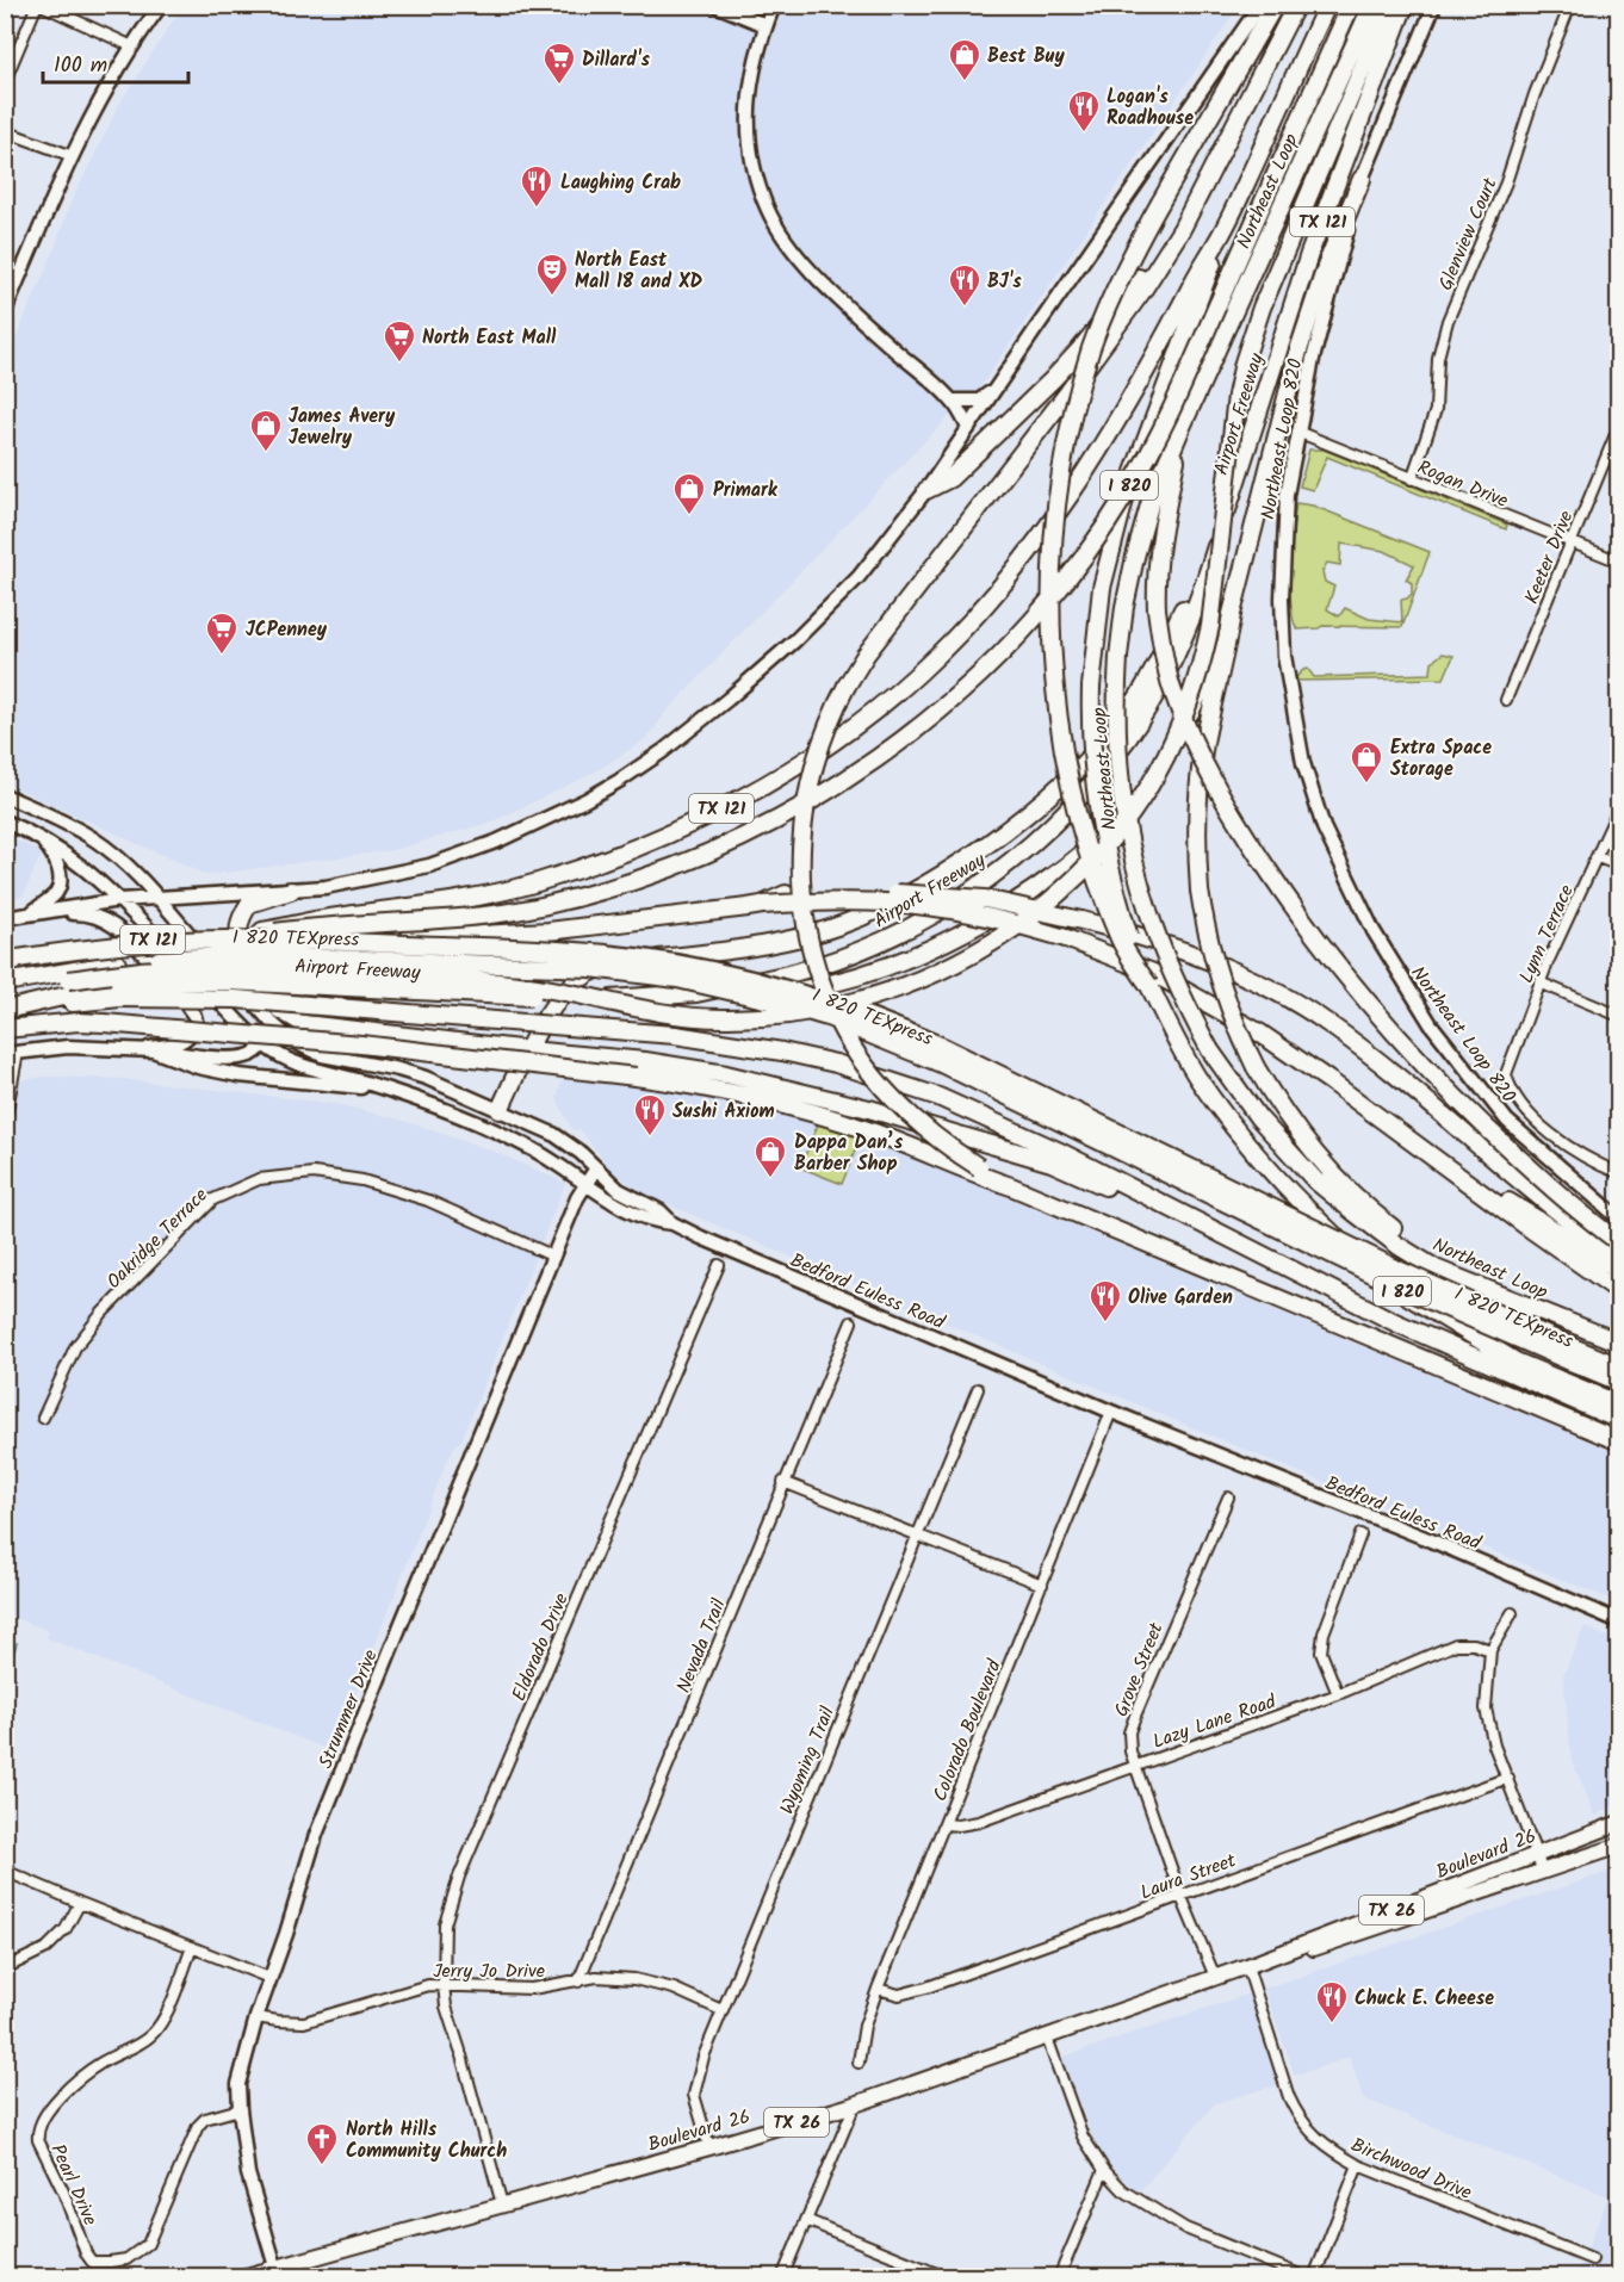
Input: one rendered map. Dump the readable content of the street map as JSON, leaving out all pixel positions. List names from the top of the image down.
{
  "streets": {
    "highway": [
      "Northeast Loop",
      "TX 121",
      "Airport Freeway",
      "I 820",
      "I 820 TEXpress"
    ],
    "main road": [
      "Northeast Loop 820",
      "Bedford Euless Road",
      "Strummer Drive",
      "Boulevard 26",
      "TX 26"
    ],
    "street": [
      "Glenview Court",
      "Rogan Drive",
      "Keeter Drive",
      "Lynn Terrace",
      "Oakridge Terrace",
      "Nevada Trail",
      "Eldorado Drive",
      "Grove Street",
      "Lazy Lane Road",
      "Colorado Boulevard",
      "Wyoming Trail",
      "Laura Street",
      "Jerry Jo Drive",
      "Birchwood Drive",
      "Pearl Drive"
    ]
  },
  "crossings": [
    ["Glenview Court", "Rogan Drive"],
    ["Airport Freeway", "I 820"],
    ["Northeast Loop 820", "Rogan Drive"],
    ["Rogan Drive", "Keeter Drive"],
    ["Oakridge Terrace", "Strummer Drive"],
    ["Bedford Euless Road", "Strummer Drive"],
    ["Bedford Euless Road", "Colorado Boulevard"],
    ["Nevada Trail", "Jerry Jo Drive"],
    ["Eldorado Drive", "Boulevard 26"],
    ["Eldorado Drive", "Jerry Jo Drive"],
    ["Grove Street", "Lazy Lane Road"],
    ["Grove Street", "Boulevard 26"],
    ["Grove Street", "Laura Street"],
    ["Strummer Drive", "Boulevard 26"],
    ["Strummer Drive", "TX 26"],
    ["Strummer Drive", "Jerry Jo Drive"],
    ["Strummer Drive", "Pearl Drive"],
    ["Lazy Lane Road", "Colorado Boulevard"],
    ["Colorado Boulevard", "Laura Street"],
    ["Wyoming Trail", "Boulevard 26"],
    ["Wyoming Trail", "Jerry Jo Drive"],
    ["Boulevard 26", "TX 26"],
    ["Boulevard 26", "Birchwood Drive"]
  ],
  "places": {
    "shop": [
      "Best Buy",
      "James Avery Jewelry",
      "Primark",
      "Extra Space Storage",
      "Dappa Dan’s Barber Shop"
    ],
    "supermarket": ["Dillard's", "North East Mall", "JCPenney"],
    "restaurant": [
      "Logan's Roadhouse",
      "Laughing Crab",
      "BJ's",
      "Sushi Axiom",
      "Olive Garden",
      "Chuck E. Cheese"
    ],
    "theatre": ["North East Mall 18 and XD"],
    "church": ["North Hills Community Church"]
  },
  "scale_bar": "100 m"
}
